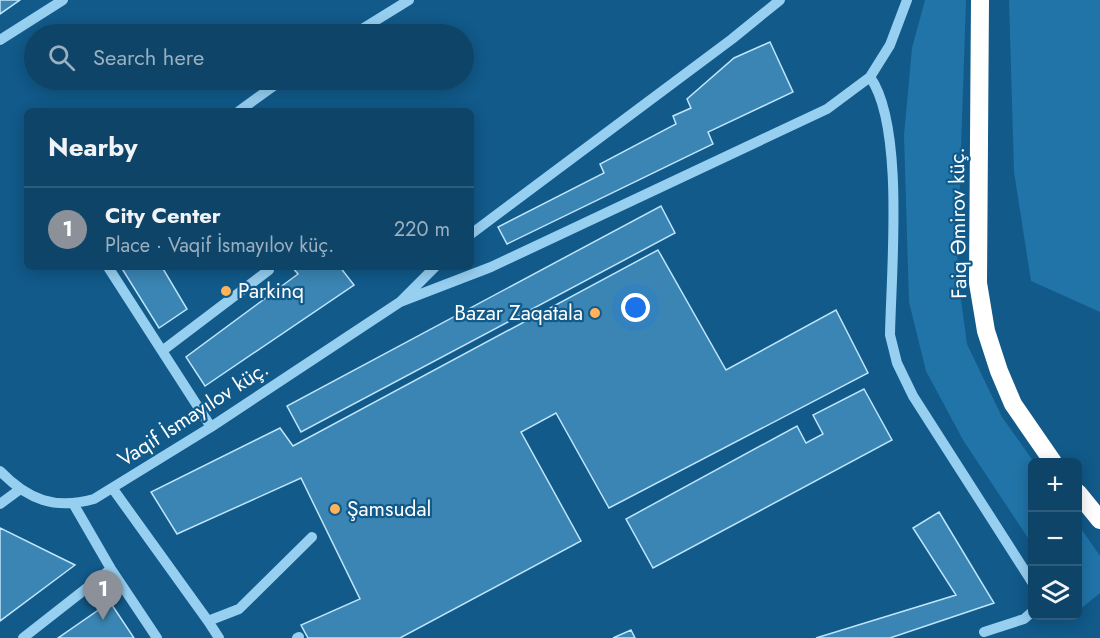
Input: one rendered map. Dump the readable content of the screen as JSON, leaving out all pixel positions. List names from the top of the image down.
{
  "streets": {
    "highway": ["Faiq Əmirov küç."],
    "street": ["Vaqif İsmayılov küç."]
  },
  "places": ["Parkinq", "Bazar Zaqatala", "Şamsudal"],
  "page": {
    "search": "Search here",
    "heading": "Nearby",
    "list": [
      {
        "mark": "1",
        "name": "City Center",
        "note": "Place · Vaqif İsmayılov küç.",
        "value": "220 m"
      }
    ],
    "map_buttons": ["+", "−"],
    "pins": "1"
  }
}
